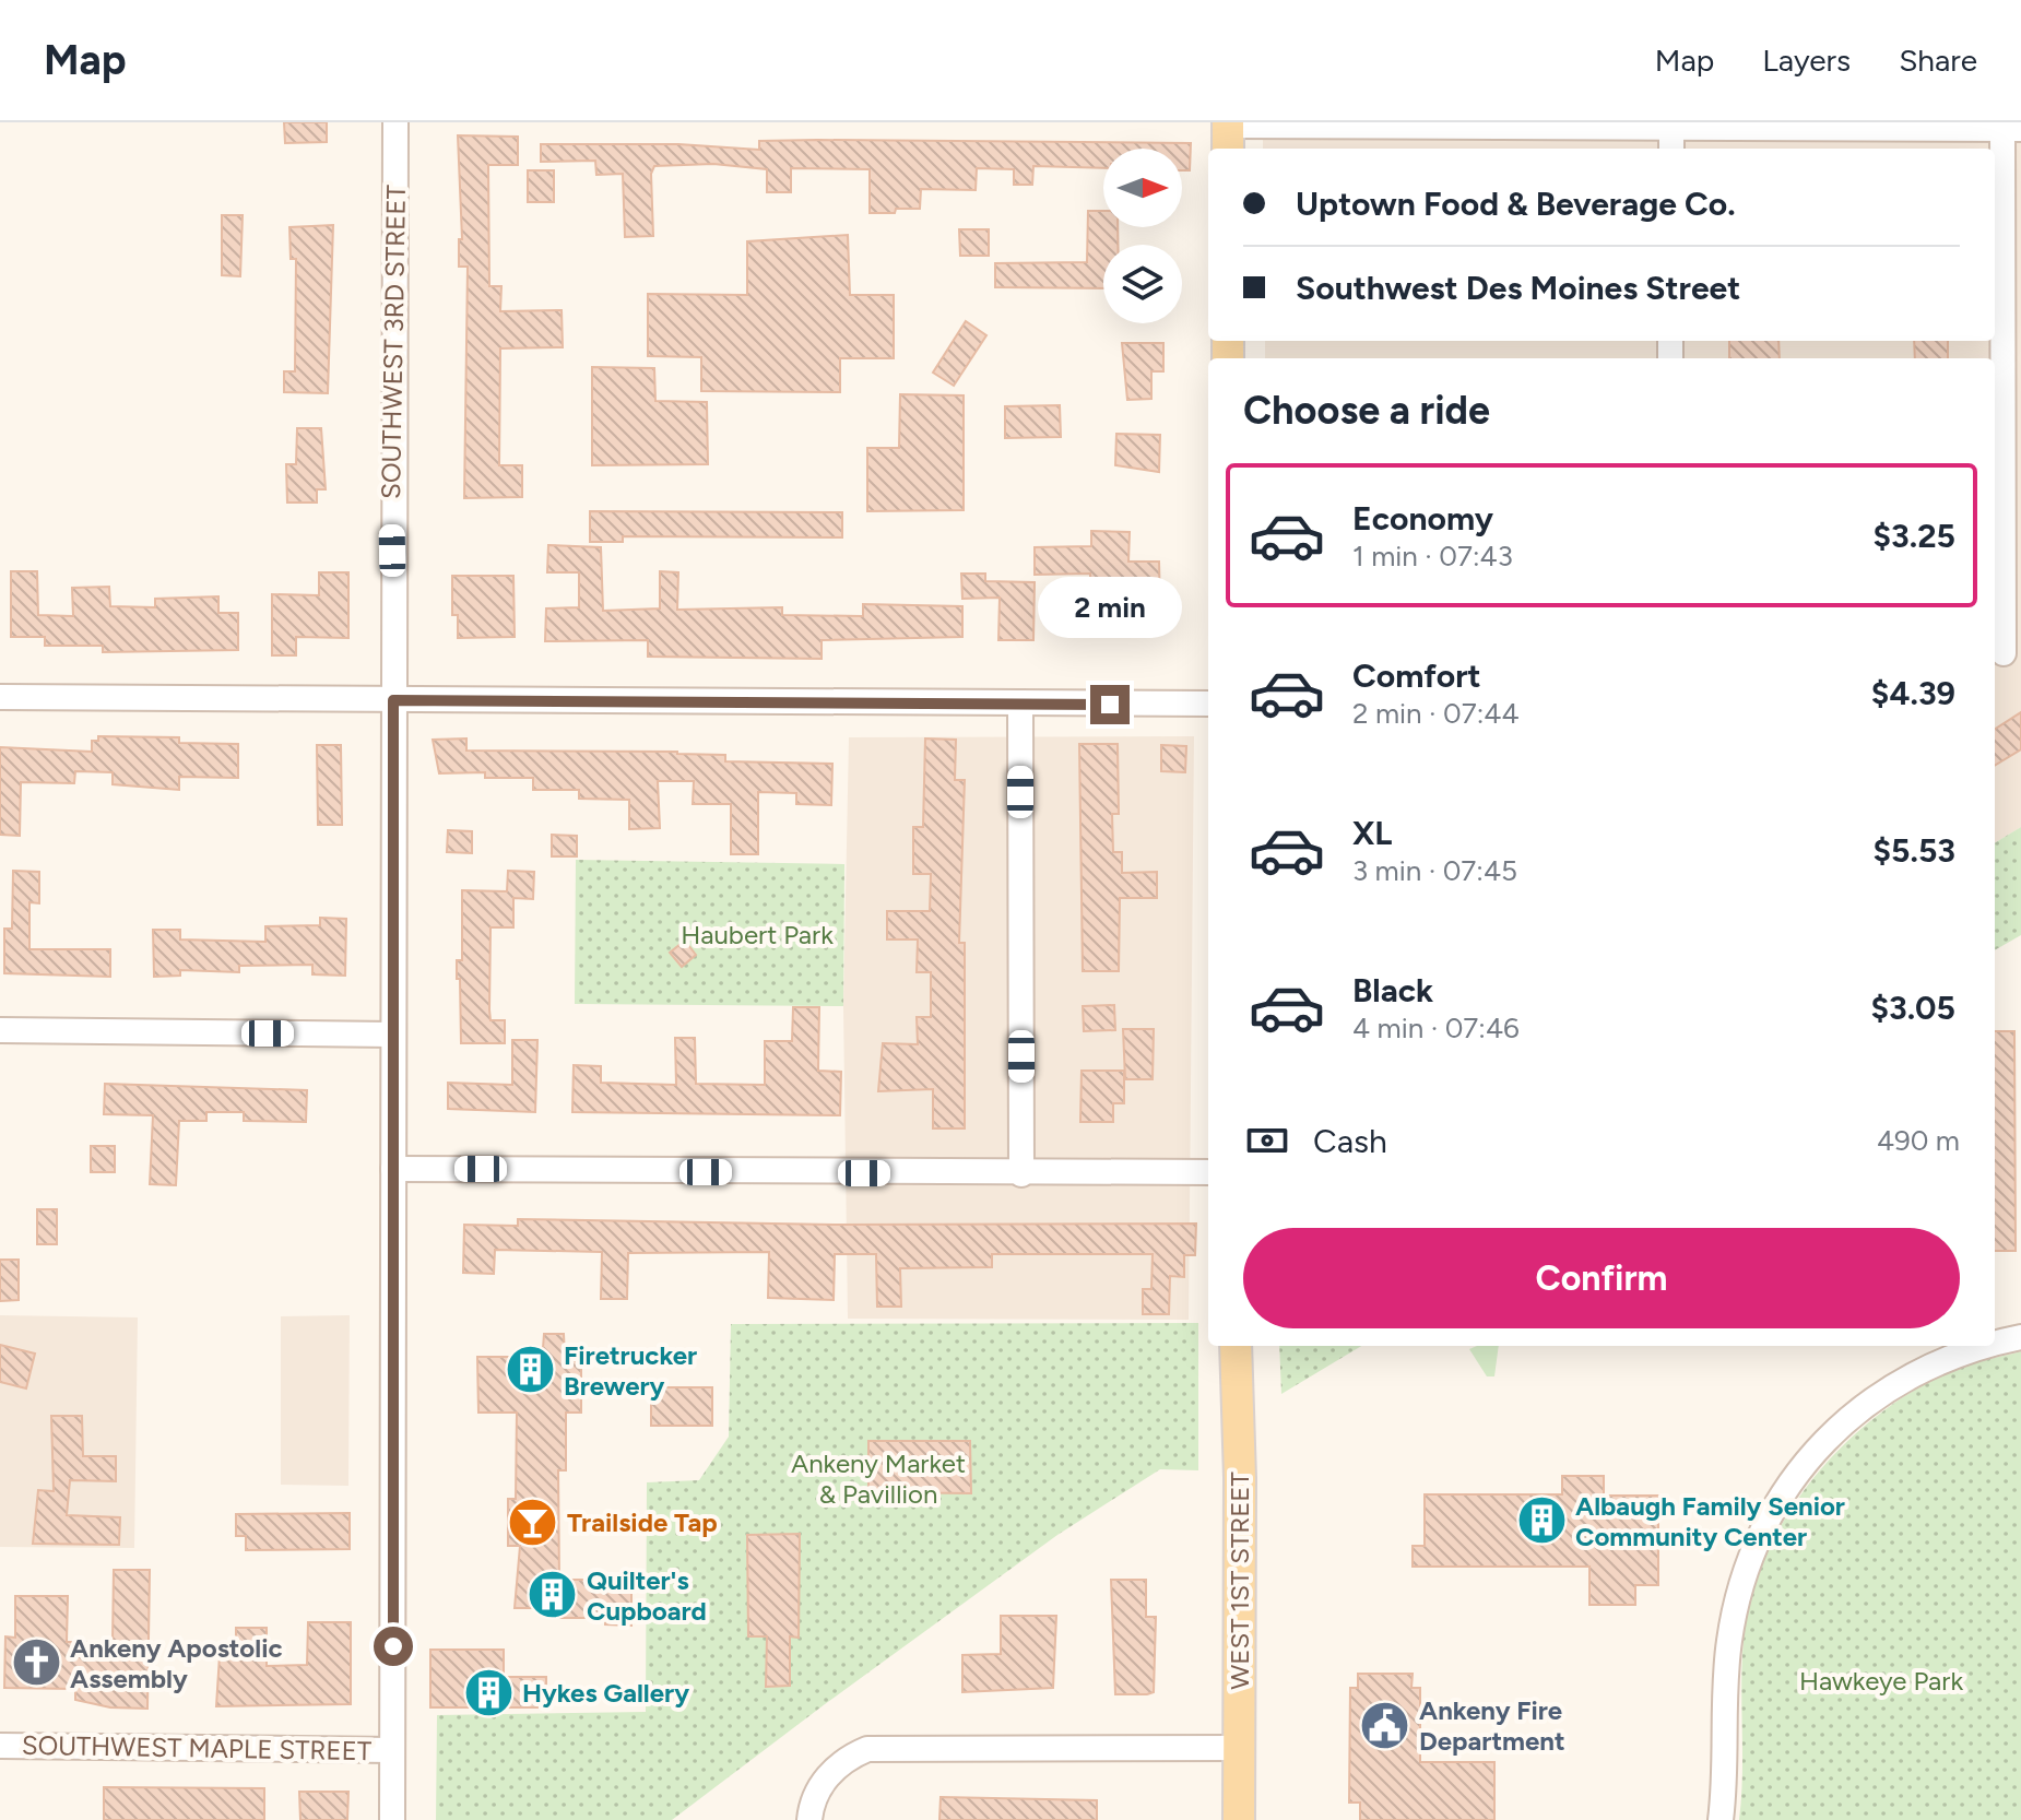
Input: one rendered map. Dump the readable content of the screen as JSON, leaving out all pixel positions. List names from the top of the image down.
{
  "streets": {
    "main road": ["WEST 1ST STREET"],
    "street": ["SOUTHWEST 3RD STREET", "SOUTHWEST MAPLE STREET"]
  },
  "crossings": [
    ["SOUTHWEST 3RD STREET", "SOUTHWEST MAPLE STREET"]
  ],
  "parks": ["Haubert Park", "Ankeny Market & Pavillion", "Hawkeye Park"],
  "places": {
    "building": [
      "Firetrucker Brewery",
      "Albaugh Family Senior Community Center",
      "Quilter's Cupboard",
      "Hykes Gallery"
    ],
    "bar": ["Trailside Tap"],
    "church": ["Ankeny Apostolic Assembly"],
    "public building": ["Ankeny Fire Department"]
  },
  "north": "right",
  "page": {
    "header": "Map",
    "nav": ["Map", "Layers", "Share"],
    "banner": ["Uptown Food & Beverage Co.", "Southwest Des Moines Street"],
    "heading": "Choose a ride",
    "list": [
      {
        "name": "Economy",
        "note": "1 min · 07:43",
        "value": "$3.25"
      },
      {
        "name": "Comfort",
        "note": "2 min · 07:44",
        "value": "$4.39"
      },
      {
        "name": "XL",
        "note": "3 min · 07:45",
        "value": "$5.53"
      },
      {
        "name": "Black",
        "note": "4 min · 07:46",
        "value": "$3.05"
      }
    ],
    "bubble": "2 min",
    "pay": ["Cash", "490 m"],
    "buttons": "Confirm"
  }
}
